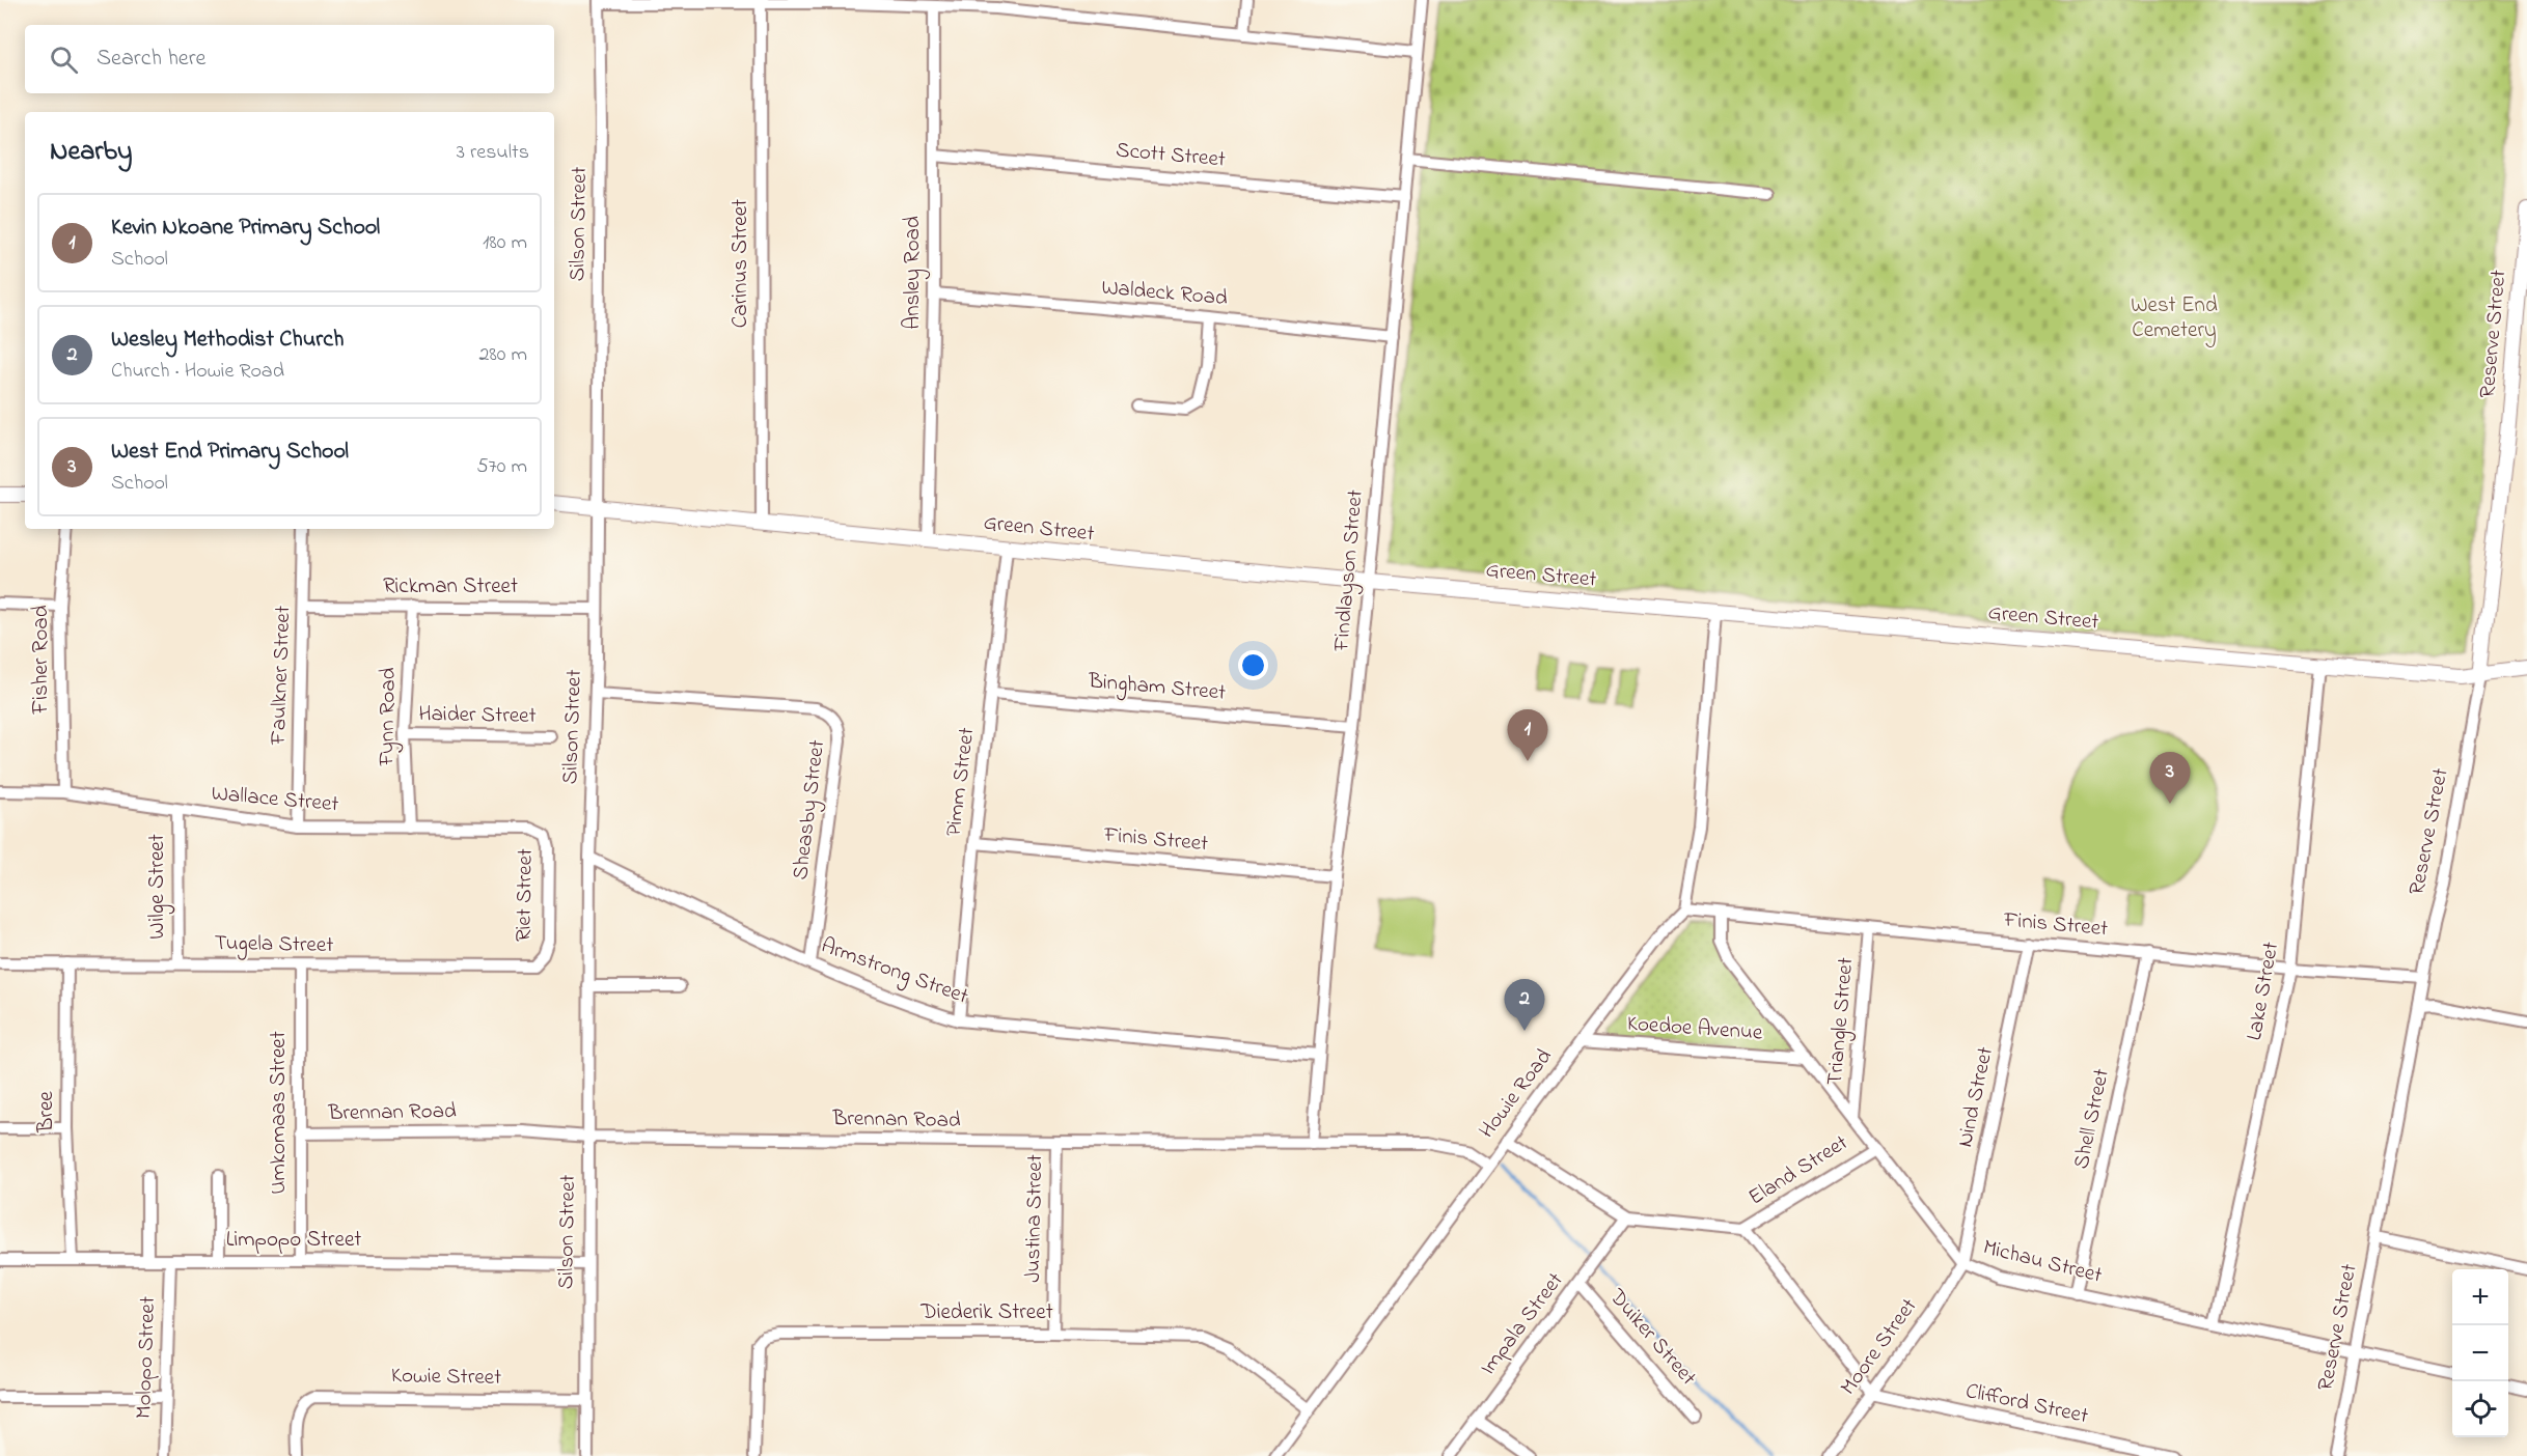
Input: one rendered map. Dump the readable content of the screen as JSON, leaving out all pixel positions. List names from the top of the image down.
{
  "streets": {
    "street": [
      "Scott Street",
      "Silson Street",
      "Carinus Street",
      "Ansley Road",
      "Waldeck Road",
      "Reserve Street",
      "Green Street",
      "Findlayson Street",
      "Rickman Street",
      "Fisher Road",
      "Faulkner Street",
      "Bingham Street",
      "Haider Street",
      "Fynn Road",
      "Pimm Street",
      "Wallace Street",
      "Sheasby Street",
      "Finis Street",
      "Wilge Street",
      "Riet Street",
      "Tugela Street",
      "Armstrong Street",
      "Lake Street",
      "Triangle Street",
      "Koedoe Avenue",
      "Howie Road",
      "Nind Street",
      "Bree",
      "Umkomaas Street",
      "Brennan Road",
      "Shell Street",
      "Eland Street",
      "Justina Street",
      "Limpopo Street",
      "Michau Street",
      "Diederik Street",
      "Impala Street",
      "Duiker Street",
      "Moore Street",
      "Molopo Street",
      "Kowie Street",
      "Clifford Street"
    ]
  },
  "crossings": [
    ["Scott Street", "Ansley Road"],
    ["Scott Street", "Findlayson Street"],
    ["Silson Street", "Green Street"],
    ["Silson Street", "Rickman Street"],
    ["Silson Street", "Sheasby Street"],
    ["Silson Street", "Armstrong Street"],
    ["Silson Street", "Brennan Road"],
    ["Silson Street", "Limpopo Street"],
    ["Silson Street", "Kowie Street"],
    ["Carinus Street", "Green Street"],
    ["Ansley Road", "Waldeck Road"],
    ["Ansley Road", "Green Street"],
    ["Waldeck Road", "Findlayson Street"],
    ["Reserve Street", "Green Street"],
    ["Reserve Street", "Finis Street"],
    ["Reserve Street", "Michau Street"],
    ["Green Street", "Findlayson Street"],
    ["Green Street", "Pimm Street"],
    ["Green Street", "Lake Street"],
    ["Findlayson Street", "Bingham Street"],
    ["Findlayson Street", "Finis Street"],
    ["Findlayson Street", "Armstrong Street"],
    ["Findlayson Street", "Brennan Road"],
    ["Rickman Street", "Faulkner Street"],
    ["Rickman Street", "Fynn Road"],
    ["Fisher Road", "Wallace Street"],
    ["Faulkner Street", "Wallace Street"],
    ["Bingham Street", "Pimm Street"],
    ["Haider Street", "Fynn Road"],
    ["Fynn Road", "Wallace Street"],
    ["Pimm Street", "Finis Street"],
    ["Pimm Street", "Armstrong Street"],
    ["Wallace Street", "Wilge Street"],
    ["Wallace Street", "Riet Street"],
    ["Sheasby Street", "Armstrong Street"],
    ["Finis Street", "Lake Street"],
    ["Finis Street", "Triangle Street"],
    ["Finis Street", "Howie Road"],
    ["Finis Street", "Nind Street"],
    ["Finis Street", "Shell Street"],
    ["Finis Street", "Michau Street"],
    ["Wilge Street", "Tugela Street"],
    ["Riet Street", "Tugela Street"],
    ["Tugela Street", "Bree"],
    ["Tugela Street", "Umkomaas Street"],
    ["Lake Street", "Michau Street"],
    ["Triangle Street", "Michau Street"],
    ["Koedoe Avenue", "Howie Road"],
    ["Koedoe Avenue", "Michau Street"],
    ["Howie Road", "Brennan Road"],
    ["Howie Road", "Eland Street"],
    ["Howie Road", "Diederik Street"],
    ["Nind Street", "Michau Street"],
    ["Nind Street", "Moore Street"],
    ["Bree", "Limpopo Street"],
    ["Umkomaas Street", "Brennan Road"],
    ["Umkomaas Street", "Limpopo Street"],
    ["Brennan Road", "Justina Street"],
    ["Shell Street", "Michau Street"],
    ["Eland Street", "Michau Street"],
    ["Eland Street", "Impala Street"],
    ["Justina Street", "Diederik Street"],
    ["Limpopo Street", "Molopo Street"],
    ["Michau Street", "Moore Street"],
    ["Impala Street", "Duiker Street"],
    ["Moore Street", "Clifford Street"]
  ],
  "parks": ["West End Cemetery"],
  "page": {
    "search": "Search here",
    "heading": ["Nearby", "3 results"],
    "list": [
      {
        "mark": "1",
        "name": "Kevin Nkoane Primary School",
        "note": "School",
        "value": "180 m"
      },
      {
        "mark": "2",
        "name": "Wesley Methodist Church",
        "note": "Church · Howie Road",
        "value": "280 m"
      },
      {
        "mark": "3",
        "name": "West End Primary School",
        "note": "School",
        "value": "570 m"
      }
    ],
    "pins": ["1", "3", "2"],
    "map_buttons": ["+", "−"]
  }
}
